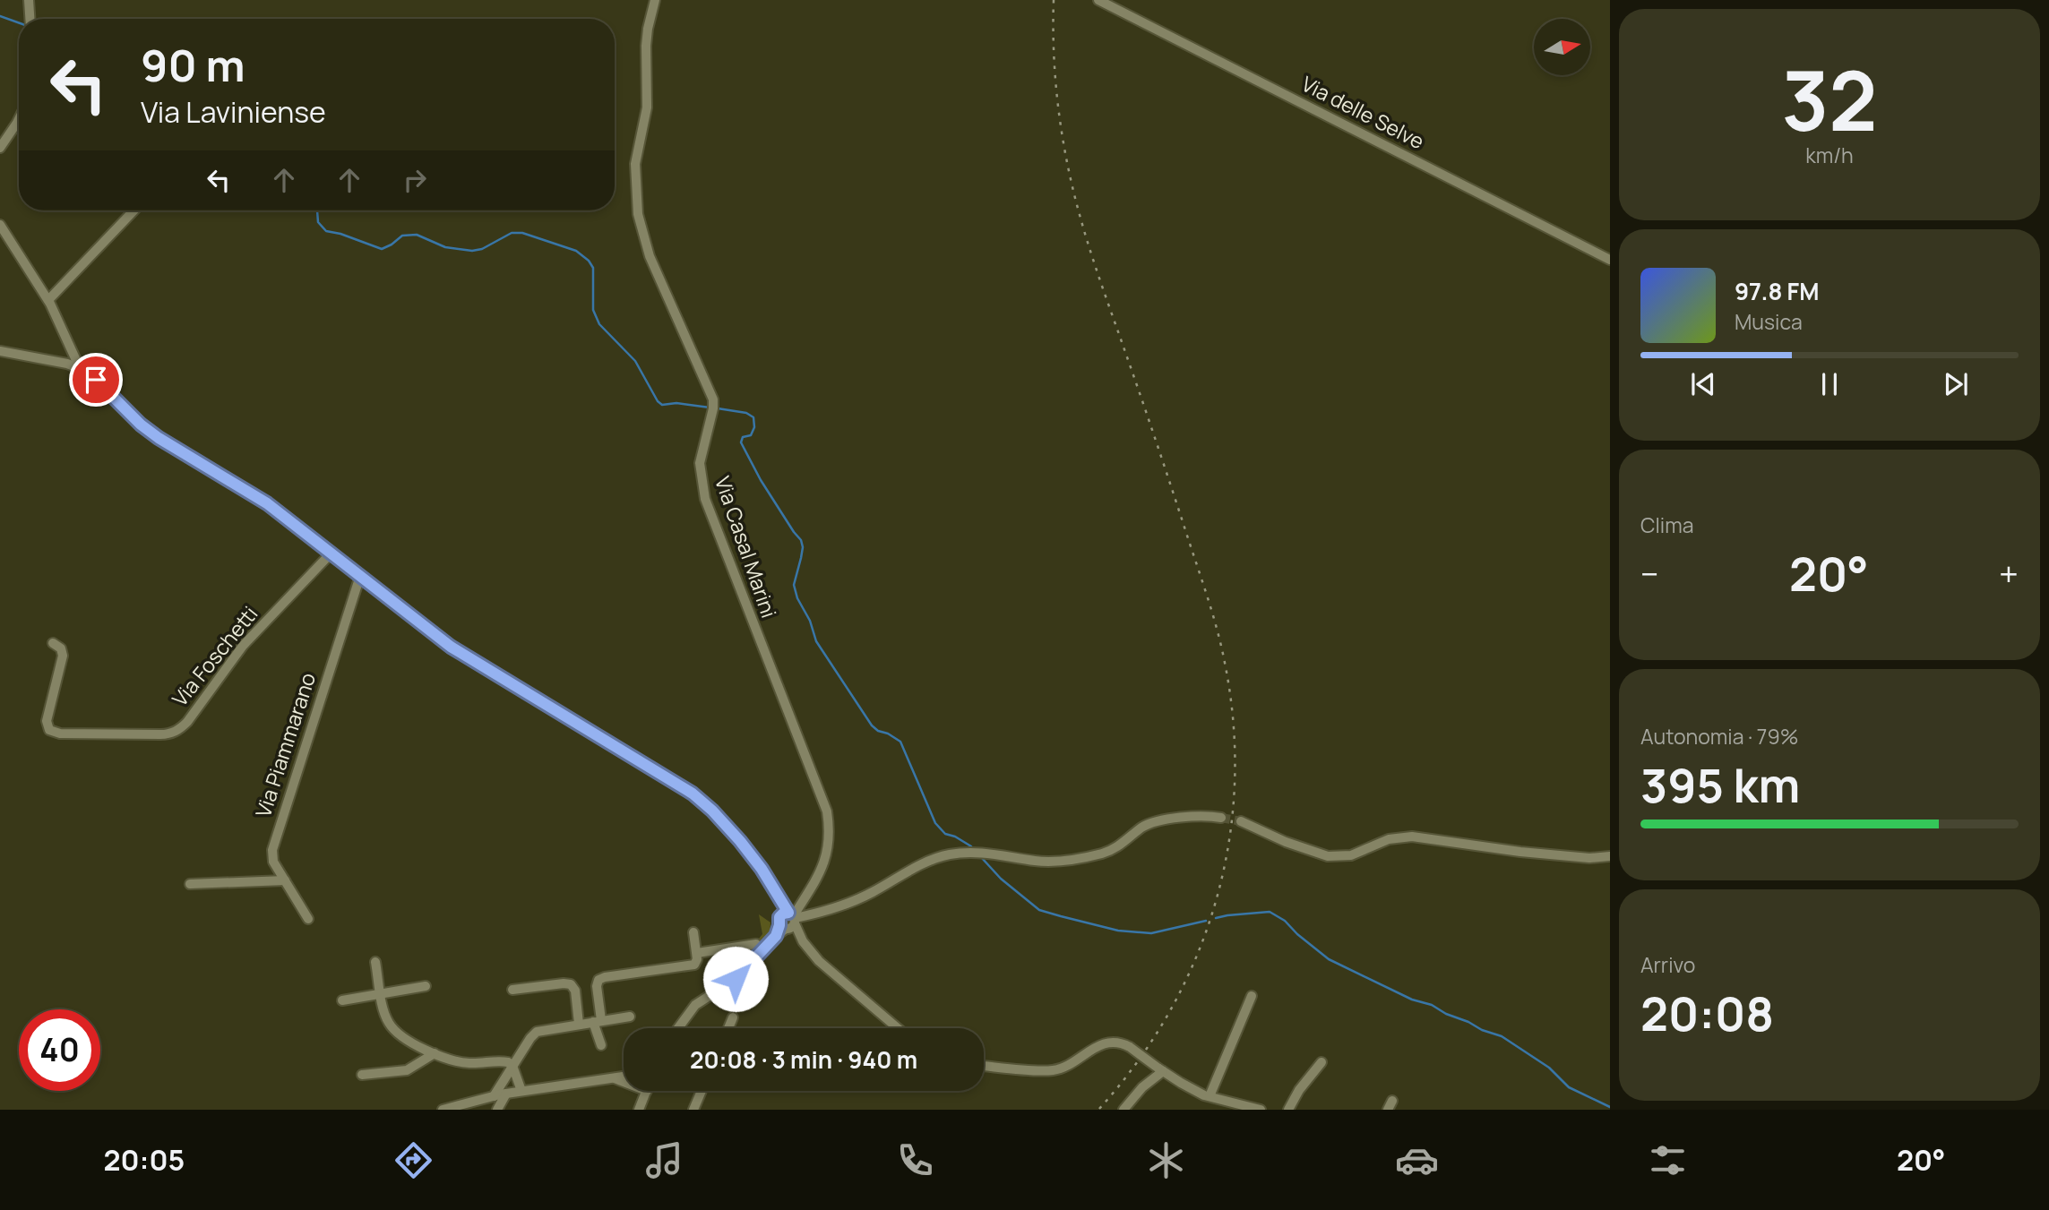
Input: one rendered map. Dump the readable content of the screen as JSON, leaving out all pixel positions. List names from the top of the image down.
{
  "streets": {
    "street": [
      "Via delle Selve",
      "Via Casal Marini",
      "Via Foschetti",
      "Via Piammarano"
    ]
  },
  "north": "right",
  "page": {
    "tile": [
      ["32", "km/h"],
      "Clima",
      ["Autonomia · 79%", "395 km"],
      ["Arrivo", "20:08"]
    ],
    "turn": ["90 m", "Via Laviniense"],
    "song": ["97.8 FM", "Musica"],
    "heat": ["−", "20°", "+"],
    "limit": "40",
    "trip": "20:08 · 3 min · 940 m",
    "tabs": ["20:05", "20°"]
  }
}
